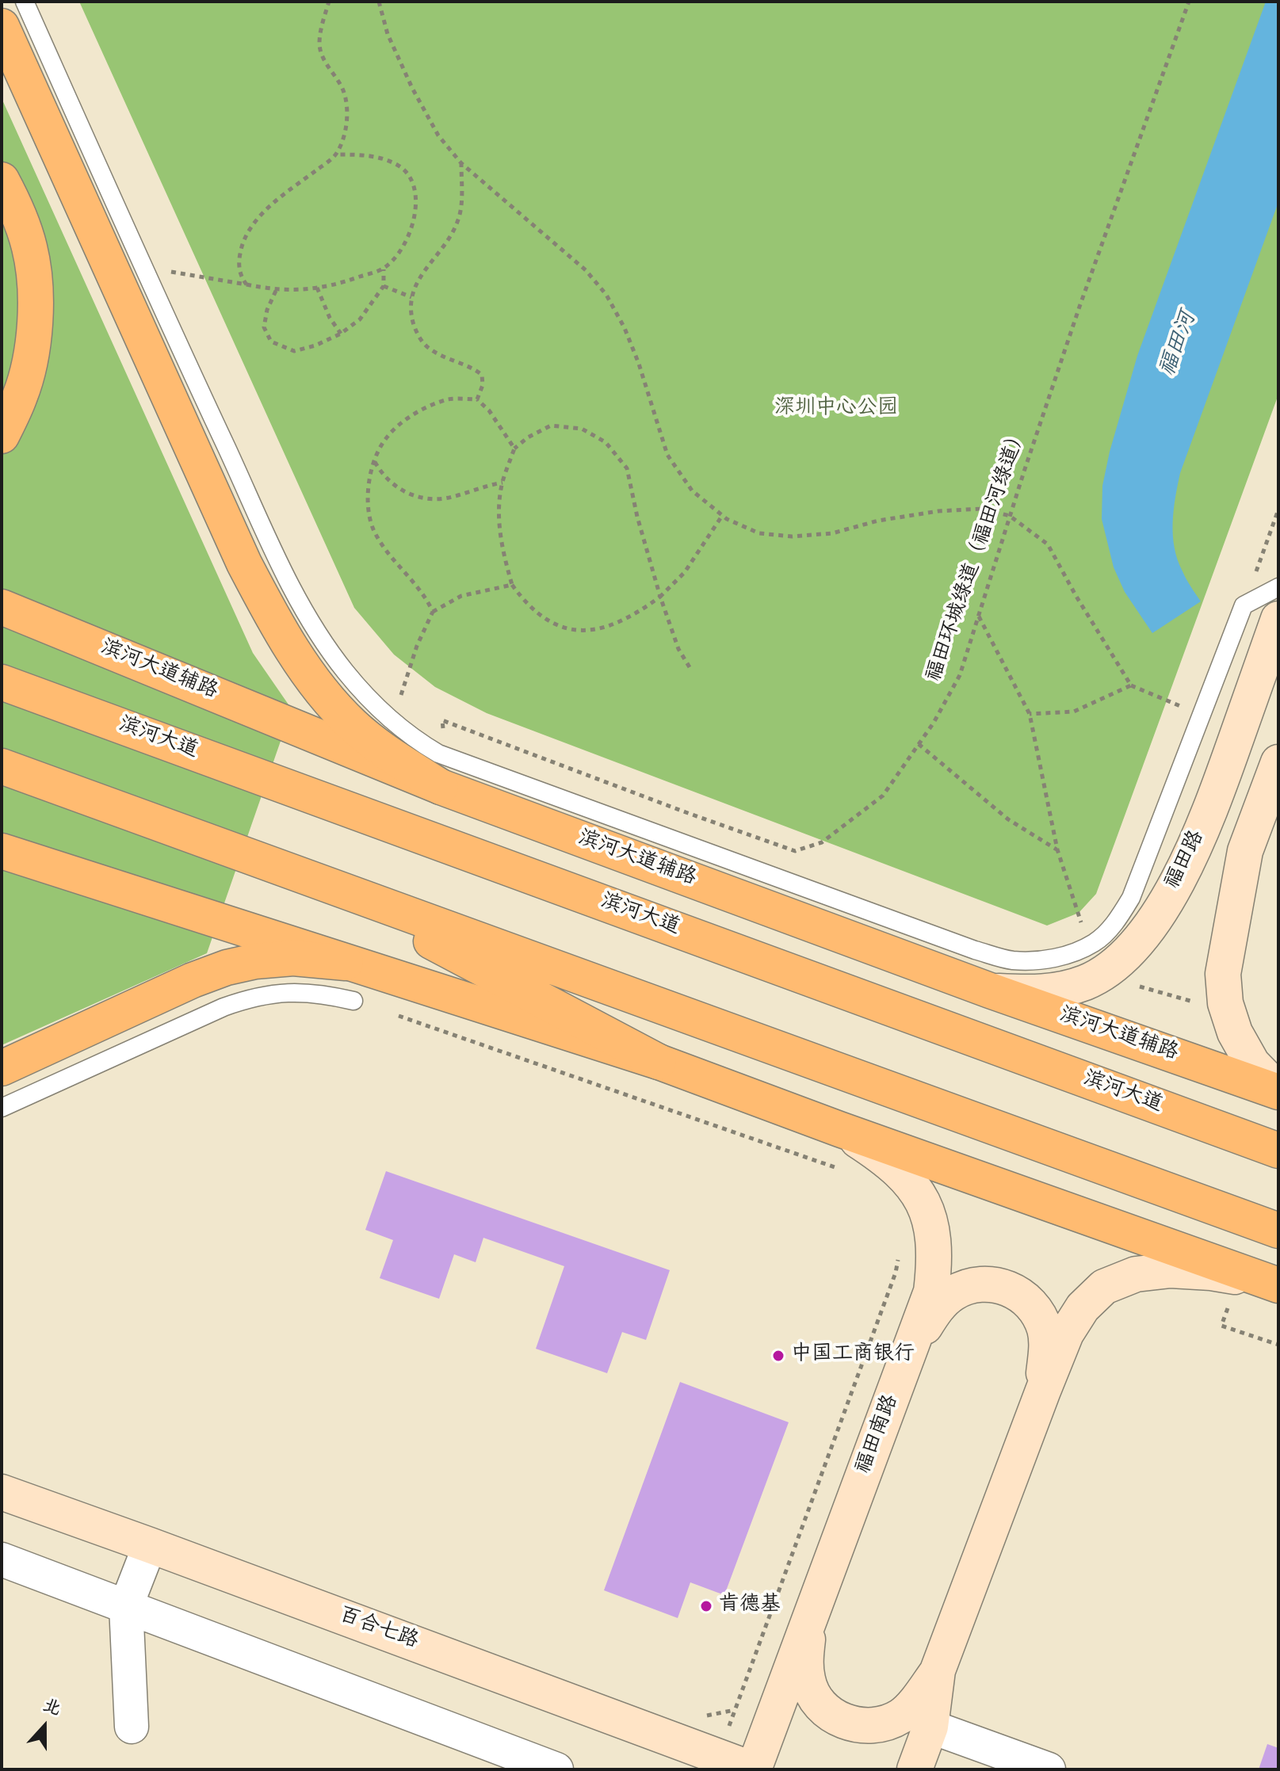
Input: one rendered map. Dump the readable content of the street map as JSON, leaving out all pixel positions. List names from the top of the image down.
{
  "streets": {
    "main road": ["滨河大道辅路", "滨河大道"],
    "street": ["福田路", "福田南路", "百合七路"],
    "path": ["福田环城绿道（福田河绿道）"]
  },
  "crossings": [
    ["滨河大道辅路", "福田路"],
    ["福田南路", "百合七路"]
  ],
  "water": ["福田河"],
  "parks": ["深圳中心公园"],
  "places": ["中国工商银行", "肯德基"],
  "north": "top"
}
